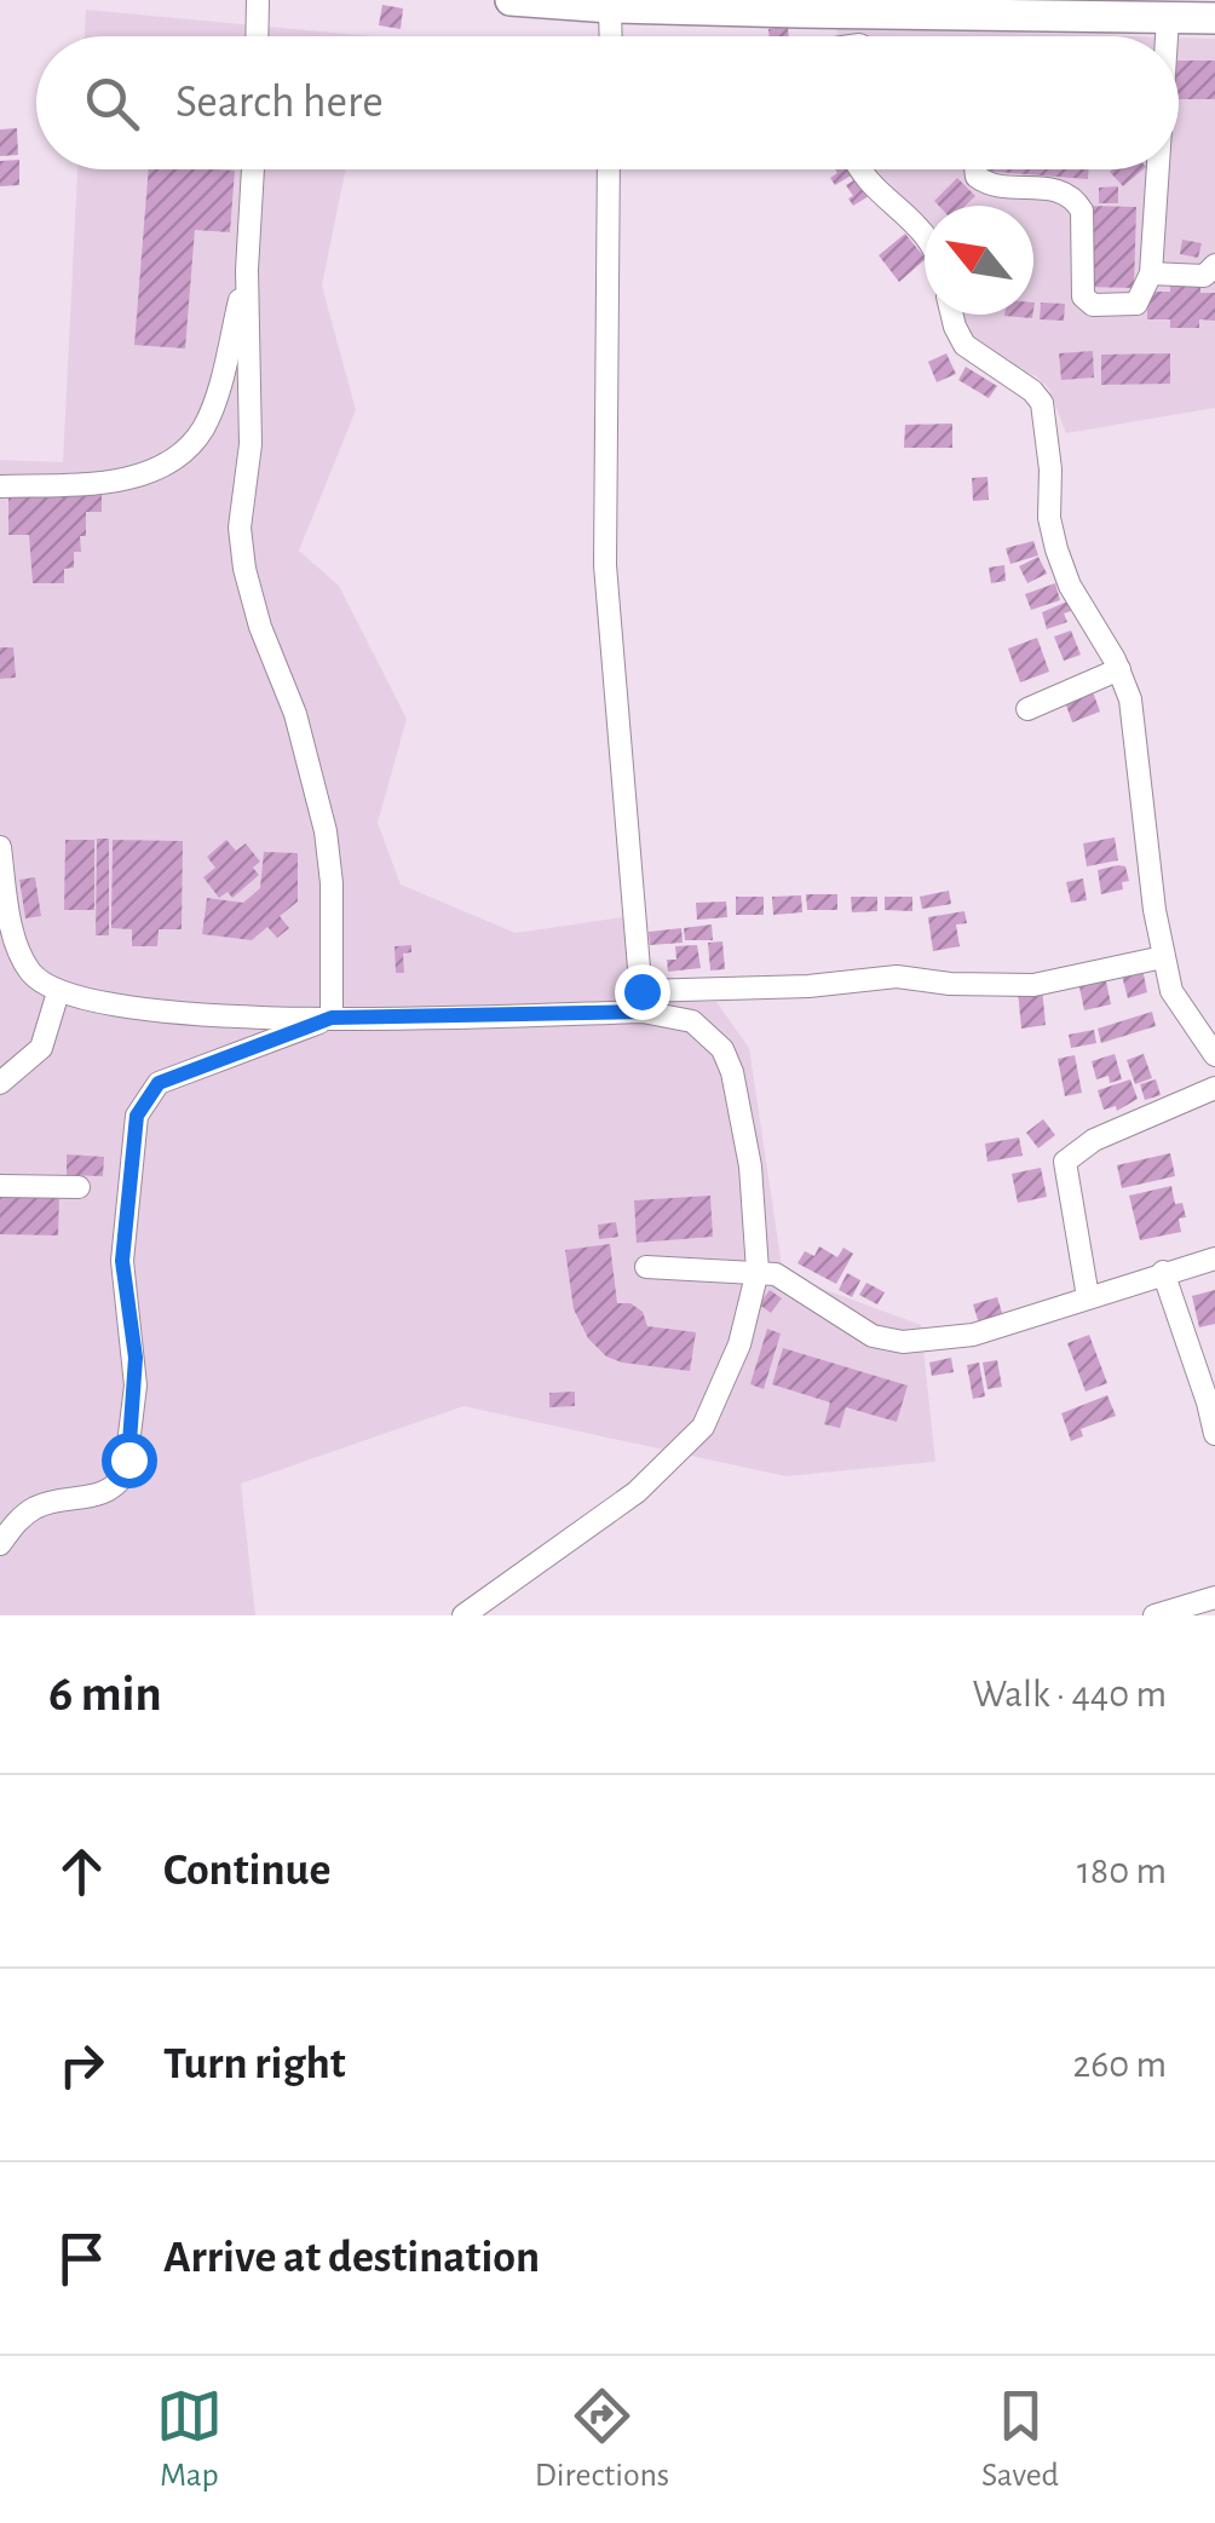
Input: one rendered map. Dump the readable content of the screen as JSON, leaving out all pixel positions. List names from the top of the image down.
{
  "north": "top left",
  "page": {
    "search": "Search here",
    "heading": ["6 min", "Walk · 440 m"],
    "list": [
      ["Continue", "180 m"],
      ["Turn right", "260 m"],
      "Arrive at destination"
    ],
    "nav": ["Map", "Directions", "Saved"]
  }
}
